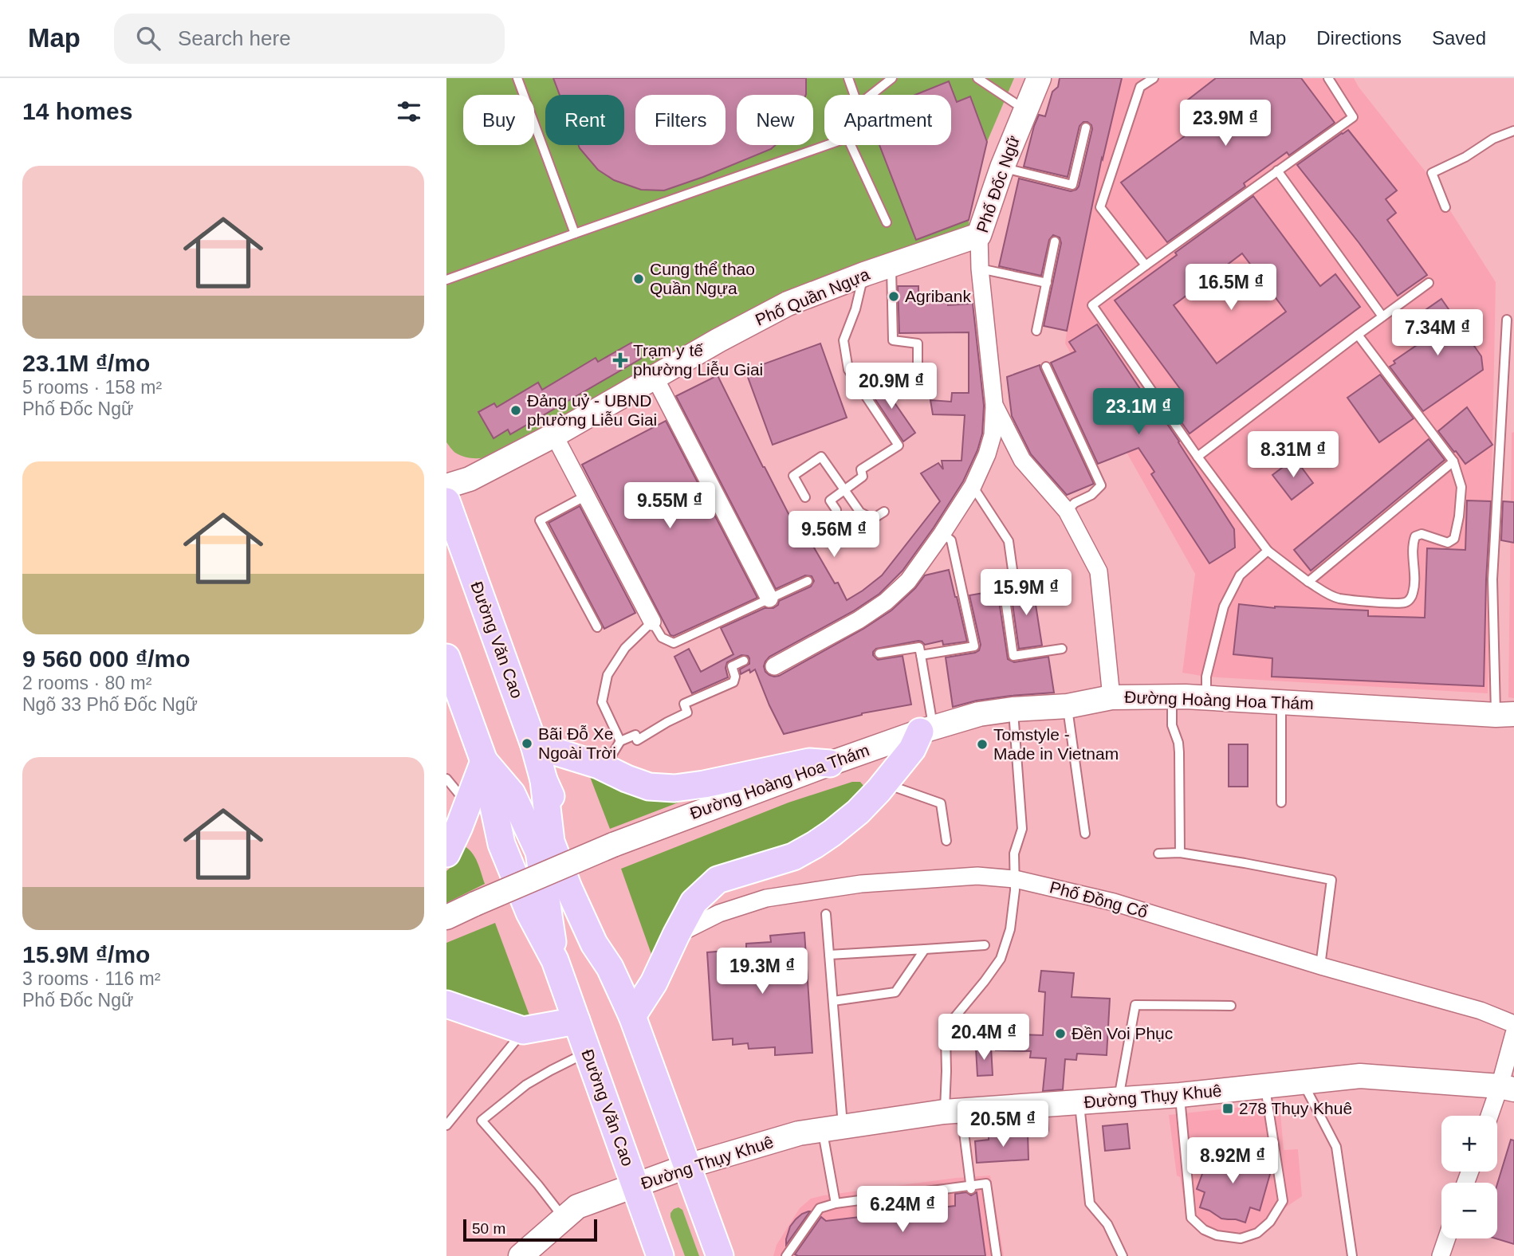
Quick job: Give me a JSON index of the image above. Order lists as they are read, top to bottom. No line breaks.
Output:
{"streets":{"main road":["Phố Đốc Ngữ","Phố Quần Ngựa","Đường Văn Cao","Đường Hoàng Hoa Thám","Đường Thụy Khuê"],"street":["Phố Đồng Cổ"]},"crossings":[["Phố Đốc Ngữ","Phố Quần Ngựa"],["Phố Đốc Ngữ","Đường Hoàng Hoa Thám"],["Đường Văn Cao","Đường Thụy Khuê"]],"places":{"other":["Cung thể thao Quần Ngựa","Agribank","Đảng uỷ - UBND phường Liễu Giai","Bãi Đỗ Xe Ngoài Trời","Tomstyle - Made in Vietnam","Đền Voi Phục"],"health":["Trạm y tế phường Liễu Giai"],"transit":["278 Thụy Khuê"]},"scale_bar":"50 m","page":{"header":"Map","search":"Search here","nav":["Map","Directions","Saved"],"heading":"14 homes","chip":["Buy","Rent","Filters","New","Apartment"],"price":["23.9M ₫","16.5M ₫","7.34M ₫","20.9M ₫","23.1M ₫","8.31M ₫","9.55M ₫","9.56M ₫","15.9M ₫","19.3M ₫","20.4M ₫","20.5M ₫","8.92M ₫","6.24M ₫"],"list":[{"name":"23.1M ₫/mo","note":"5 rooms · 158 m² · Phố Đốc Ngữ"},{"name":"9 560 000 ₫/mo","note":"2 rooms · 80 m² · Ngõ 33 Phố Đốc Ngữ"},{"name":"15.9M ₫/mo","note":"3 rooms · 116 m² · Phố Đốc Ngữ"}],"map_buttons":["+","−"],"scale":"50 m"}}
